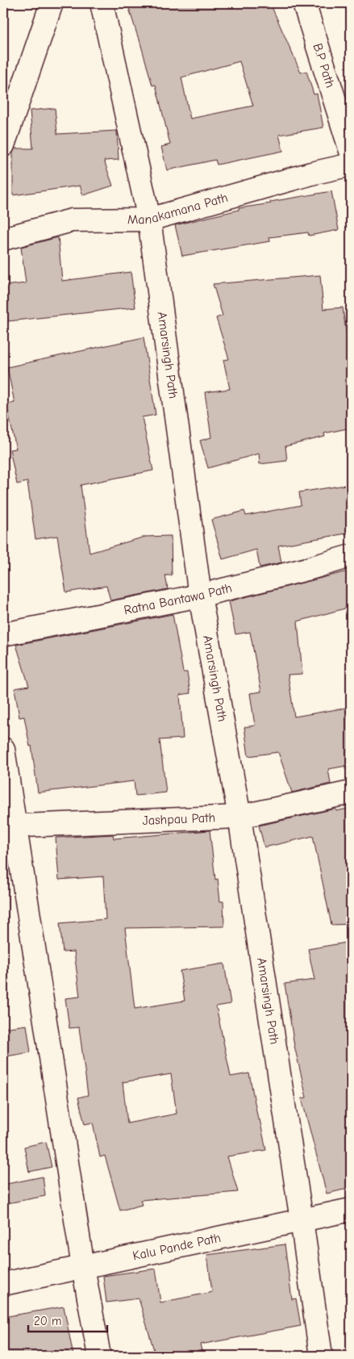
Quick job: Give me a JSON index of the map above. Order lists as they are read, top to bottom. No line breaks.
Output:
{"streets":{"street":["B.P Path","Manakamana Path","Amarsingh Path","Ratna Bantawa Path","Jashpau Path","Kalu Pande Path"]},"crossings":[["Manakamana Path","Amarsingh Path"],["Amarsingh Path","Ratna Bantawa Path"],["Amarsingh Path","Jashpau Path"],["Amarsingh Path","Kalu Pande Path"]],"scale_bar":"20 m"}
